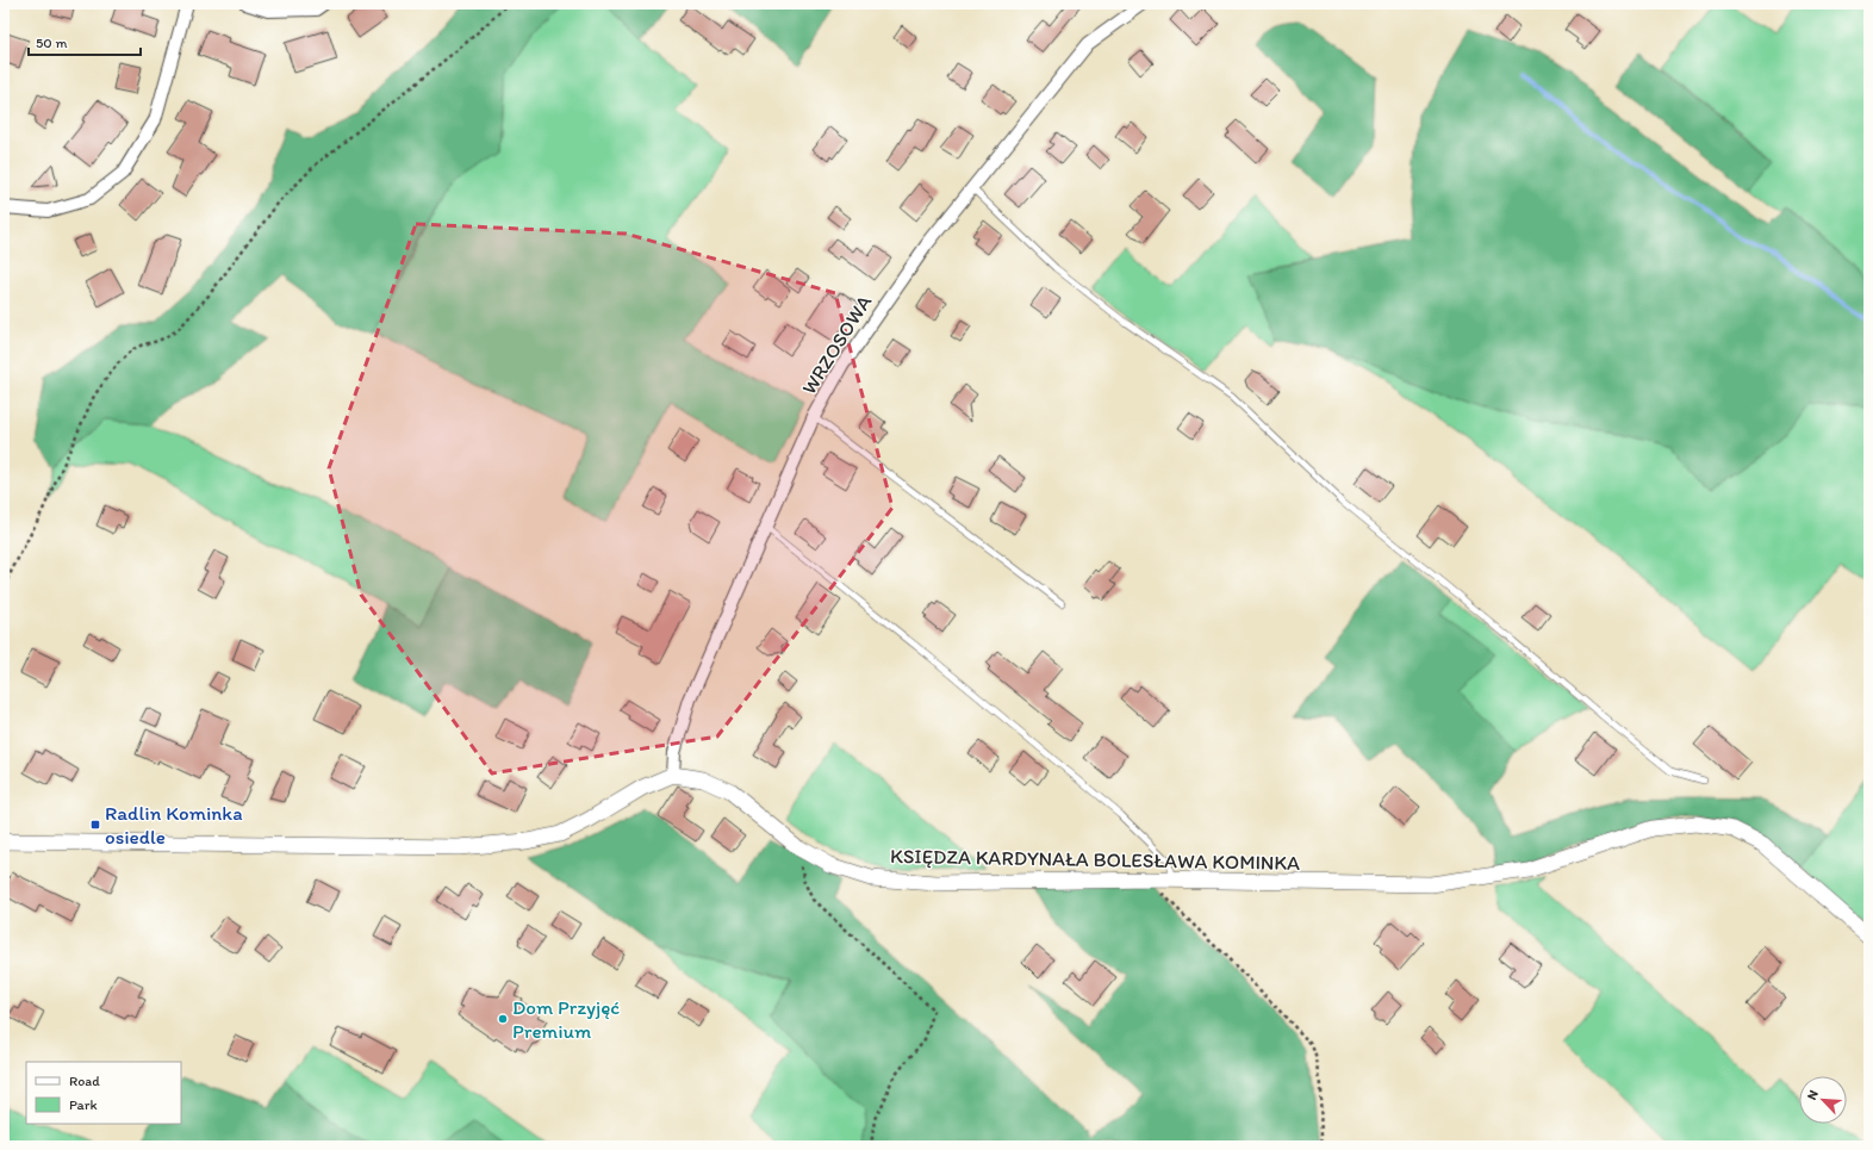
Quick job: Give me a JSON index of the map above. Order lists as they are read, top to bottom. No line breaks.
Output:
{"streets":{"street":["WRZOSOWA","KSIĘDZA KARDYNAŁA BOLESŁAWA KOMINKA"]},"crossings":[["WRZOSOWA","KSIĘDZA KARDYNAŁA BOLESŁAWA KOMINKA"]],"places":{"transit":["Radlin Kominka osiedle"],"other":["Dom Przyjęć Premium"]},"legend":["Road","Park"],"scale_bar":"50 m","north":"top left"}
